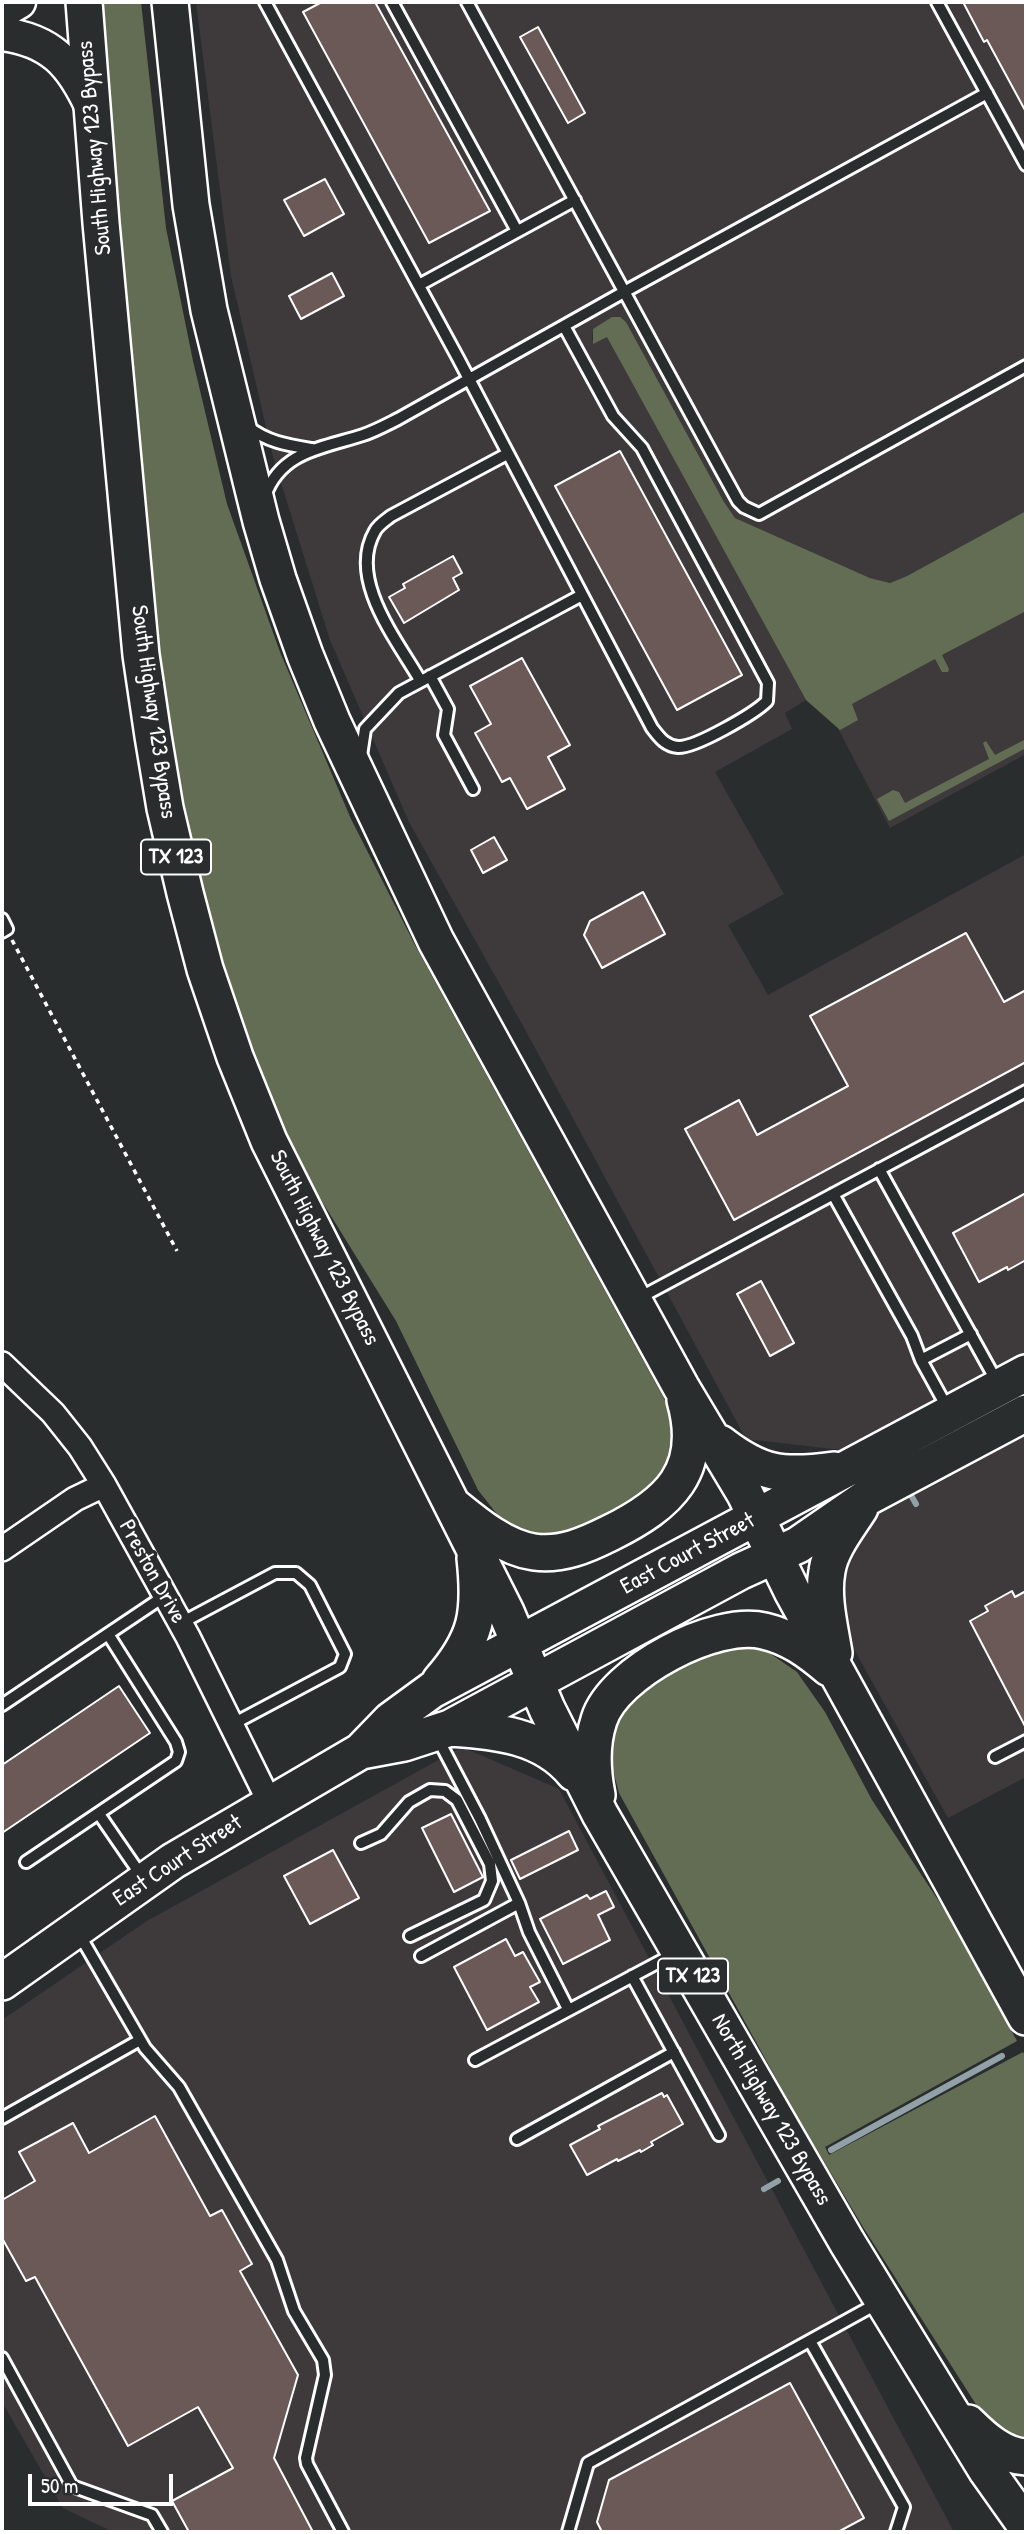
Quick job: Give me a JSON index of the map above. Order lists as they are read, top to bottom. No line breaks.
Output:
{"streets":{"main road":["South Highway 123 Bypass","TX 123","East Court Street","North Highway 123 Bypass"],"street":["Preston Drive"]},"crossings":[["South Highway 123 Bypass","East Court Street"],["South Highway 123 Bypass","North Highway 123 Bypass"],["East Court Street","Preston Drive"],["East Court Street","North Highway 123 Bypass"]],"scale_bar":"50 m"}
